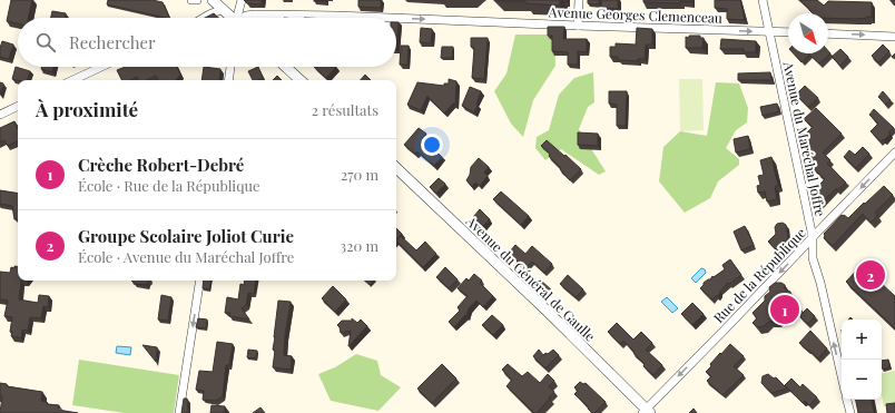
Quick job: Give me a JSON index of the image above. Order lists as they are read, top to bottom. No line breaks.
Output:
{"streets":{"street":["Avenue Georges Clemenceau","Avenue du Maréchal Joffre","Rue de la République","Avenue du Général de Gaulle"]},"crossings":[["Avenue Georges Clemenceau","Avenue du Maréchal Joffre"],["Avenue du Maréchal Joffre","Rue de la République"],["Rue de la République","Avenue du Général de Gaulle"]],"one_way":["Avenue Georges Clemenceau","Rue de la République"],"north":"bottom right","page":{"search":"Rechercher","heading":["À proximité","2 résultats"],"list":[{"mark":"1","name":"Crèche Robert-Debré","note":"École · Rue de la République","value":"270 m"},{"mark":"2","name":"Groupe Scolaire Joliot Curie","note":"École · Avenue du Maréchal Joffre","value":"320 m"}],"pins":["2","1"],"map_buttons":["+","−"]}}
